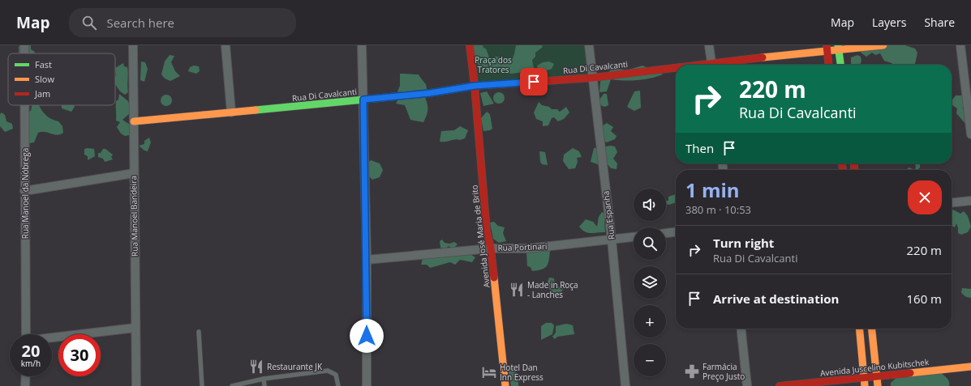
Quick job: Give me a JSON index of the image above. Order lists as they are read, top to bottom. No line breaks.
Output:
{"streets":{"street":["Rua Di Cavalcanti","Rua Manoel da Nóbrega","Rua Espanha","Rua Manoel Bandeira","Avenida José Maria de Brito","Rua Portinari","Avenida Juscelino Kubitschek"]},"crossings":[["Rua Di Cavalcanti","Rua Espanha"],["Rua Di Cavalcanti","Rua Manoel Bandeira"],["Rua Di Cavalcanti","Avenida José Maria de Brito"],["Rua Espanha","Rua Portinari"],["Avenida José Maria de Brito","Rua Portinari"]],"parks":["Praça dos Tratores"],"places":{"restaurant":["Made in Roça - Lanches","Restaurante JK"],"pharmacy":["Farmácia Preço Justo"],"hotel":["Hotel Dan Inn Express"]},"legend":["Fast","Slow","Jam"],"page":{"header":"Map","search":"Search here","nav":["Map","Layers","Share"],"turn":["220 m","Rua Di Cavalcanti"],"then":"Then","heading":["1 min","380 m · 10:53"],"map_buttons":["+","−"],"list":[{"name":"Turn right","note":"Rua Di Cavalcanti","value":"220 m"},{"name":"Arrive at destination","value":"160 m"}],"speed":"20 km/h","limit":"30"}}
